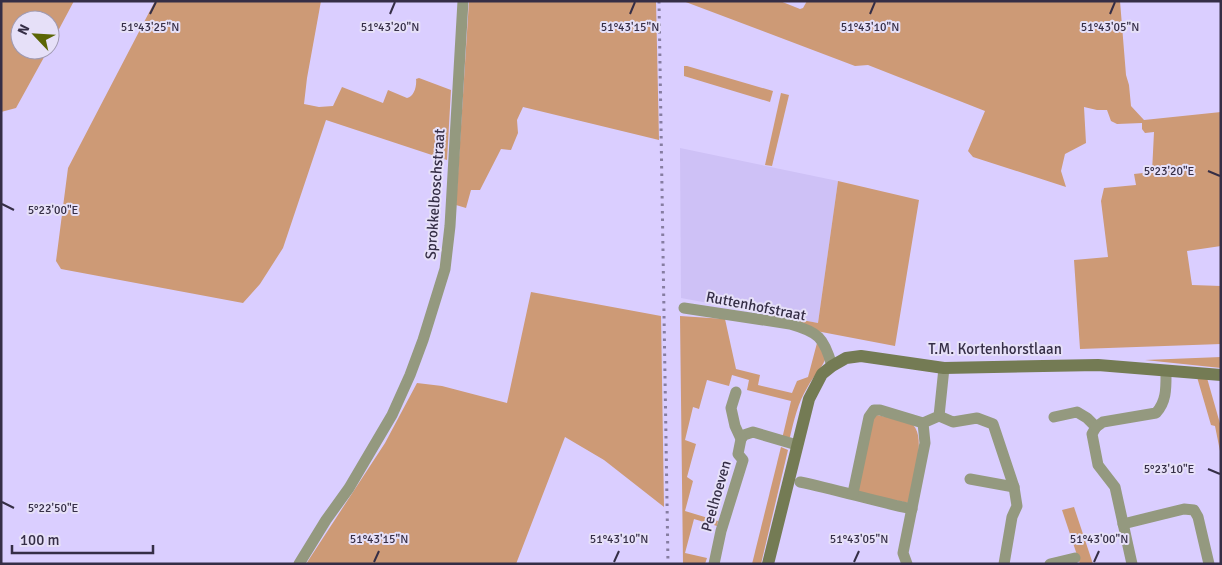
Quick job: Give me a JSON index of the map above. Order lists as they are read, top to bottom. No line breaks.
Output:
{"streets":{"street":["Sprokkelboschstraat","Ruttenhofstraat","T.M. Kortenhorstlaan","Peelhoeven"]},"crossings":[["Ruttenhofstraat","T.M. Kortenhorstlaan"]],"scale_bar":"100 m","north":"top left","coordinates":["51°43'25\"N","51°43'20\"N","51°43'15\"N","51°43'10\"N","51°43'05\"N","5°23'20\"E","5°23'00\"E","5°23'10\"E","5°22'50\"E","51°43'00\"N"]}
